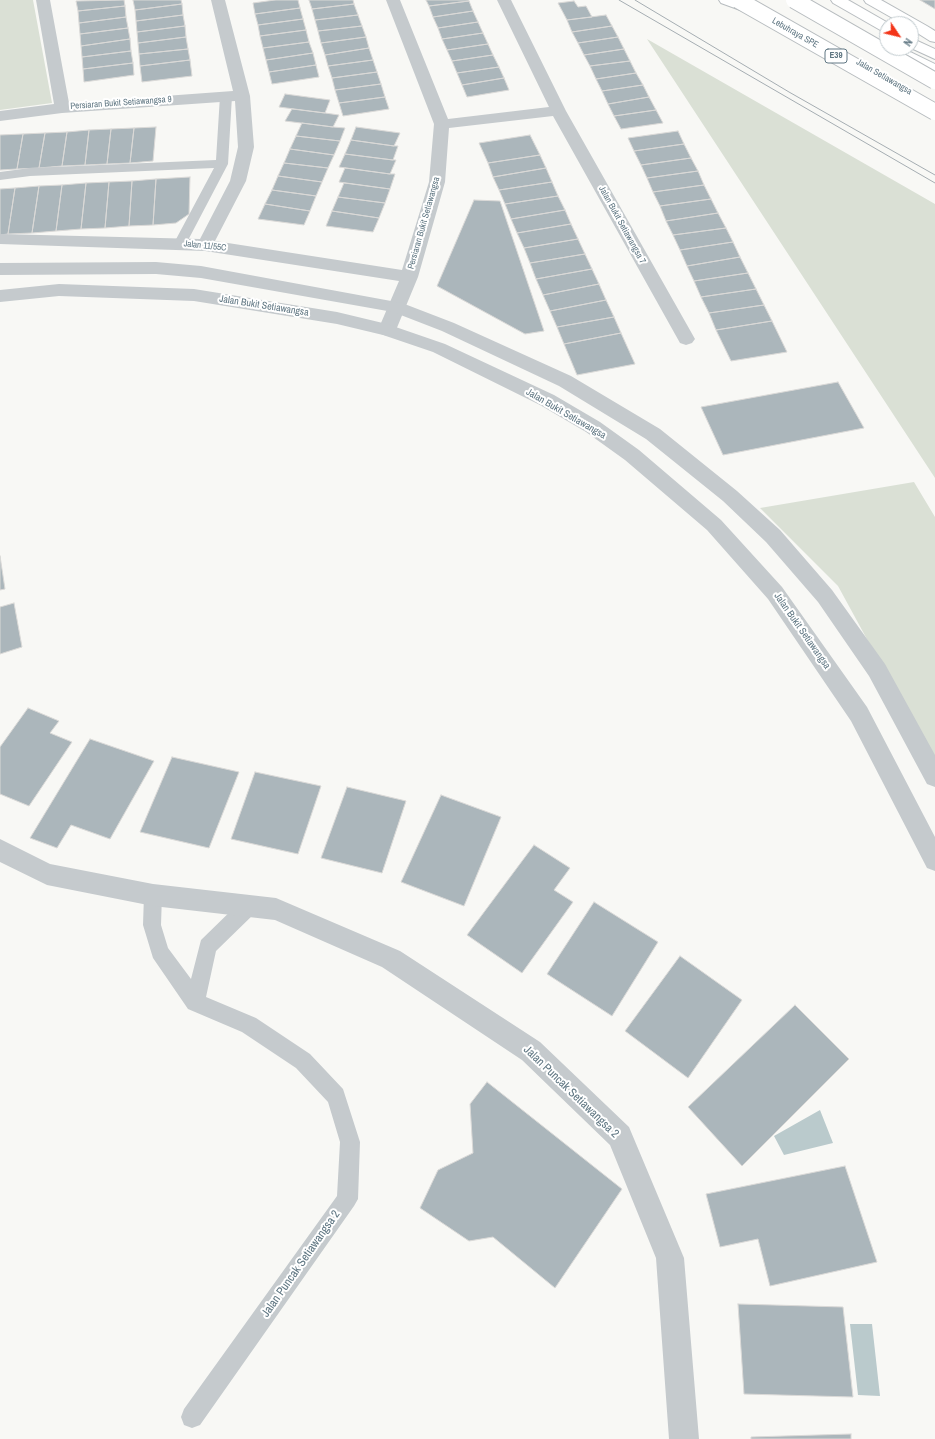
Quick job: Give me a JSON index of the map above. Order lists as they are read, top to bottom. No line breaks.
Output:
{"streets":{"main road":["Lebuhraya SPE","E39","Jalan Setiawangsa"],"street":["Persiaran Bukit Setiawangsa 9","Persiaran Bukit Setiawangsa","Jalan Bukit Setiawangsa 7","Jalan 11/55C","Jalan Bukit Setiawangsa","Jalan Puncak Setiawangsa 2"]},"crossings":[["Persiaran Bukit Setiawangsa","Jalan 11/55C"],["Persiaran Bukit Setiawangsa","Jalan Bukit Setiawangsa"]],"north":"bottom right"}
